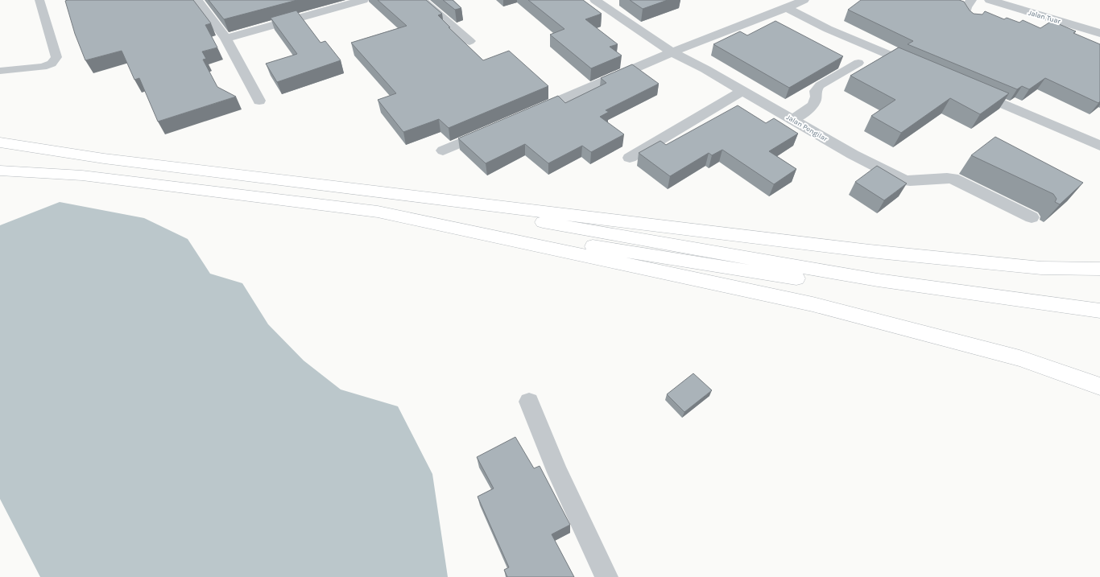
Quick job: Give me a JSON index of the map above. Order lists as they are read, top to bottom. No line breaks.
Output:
{"streets":{"street":["Jalan Tuar","Jalan Pengilar"]}}
